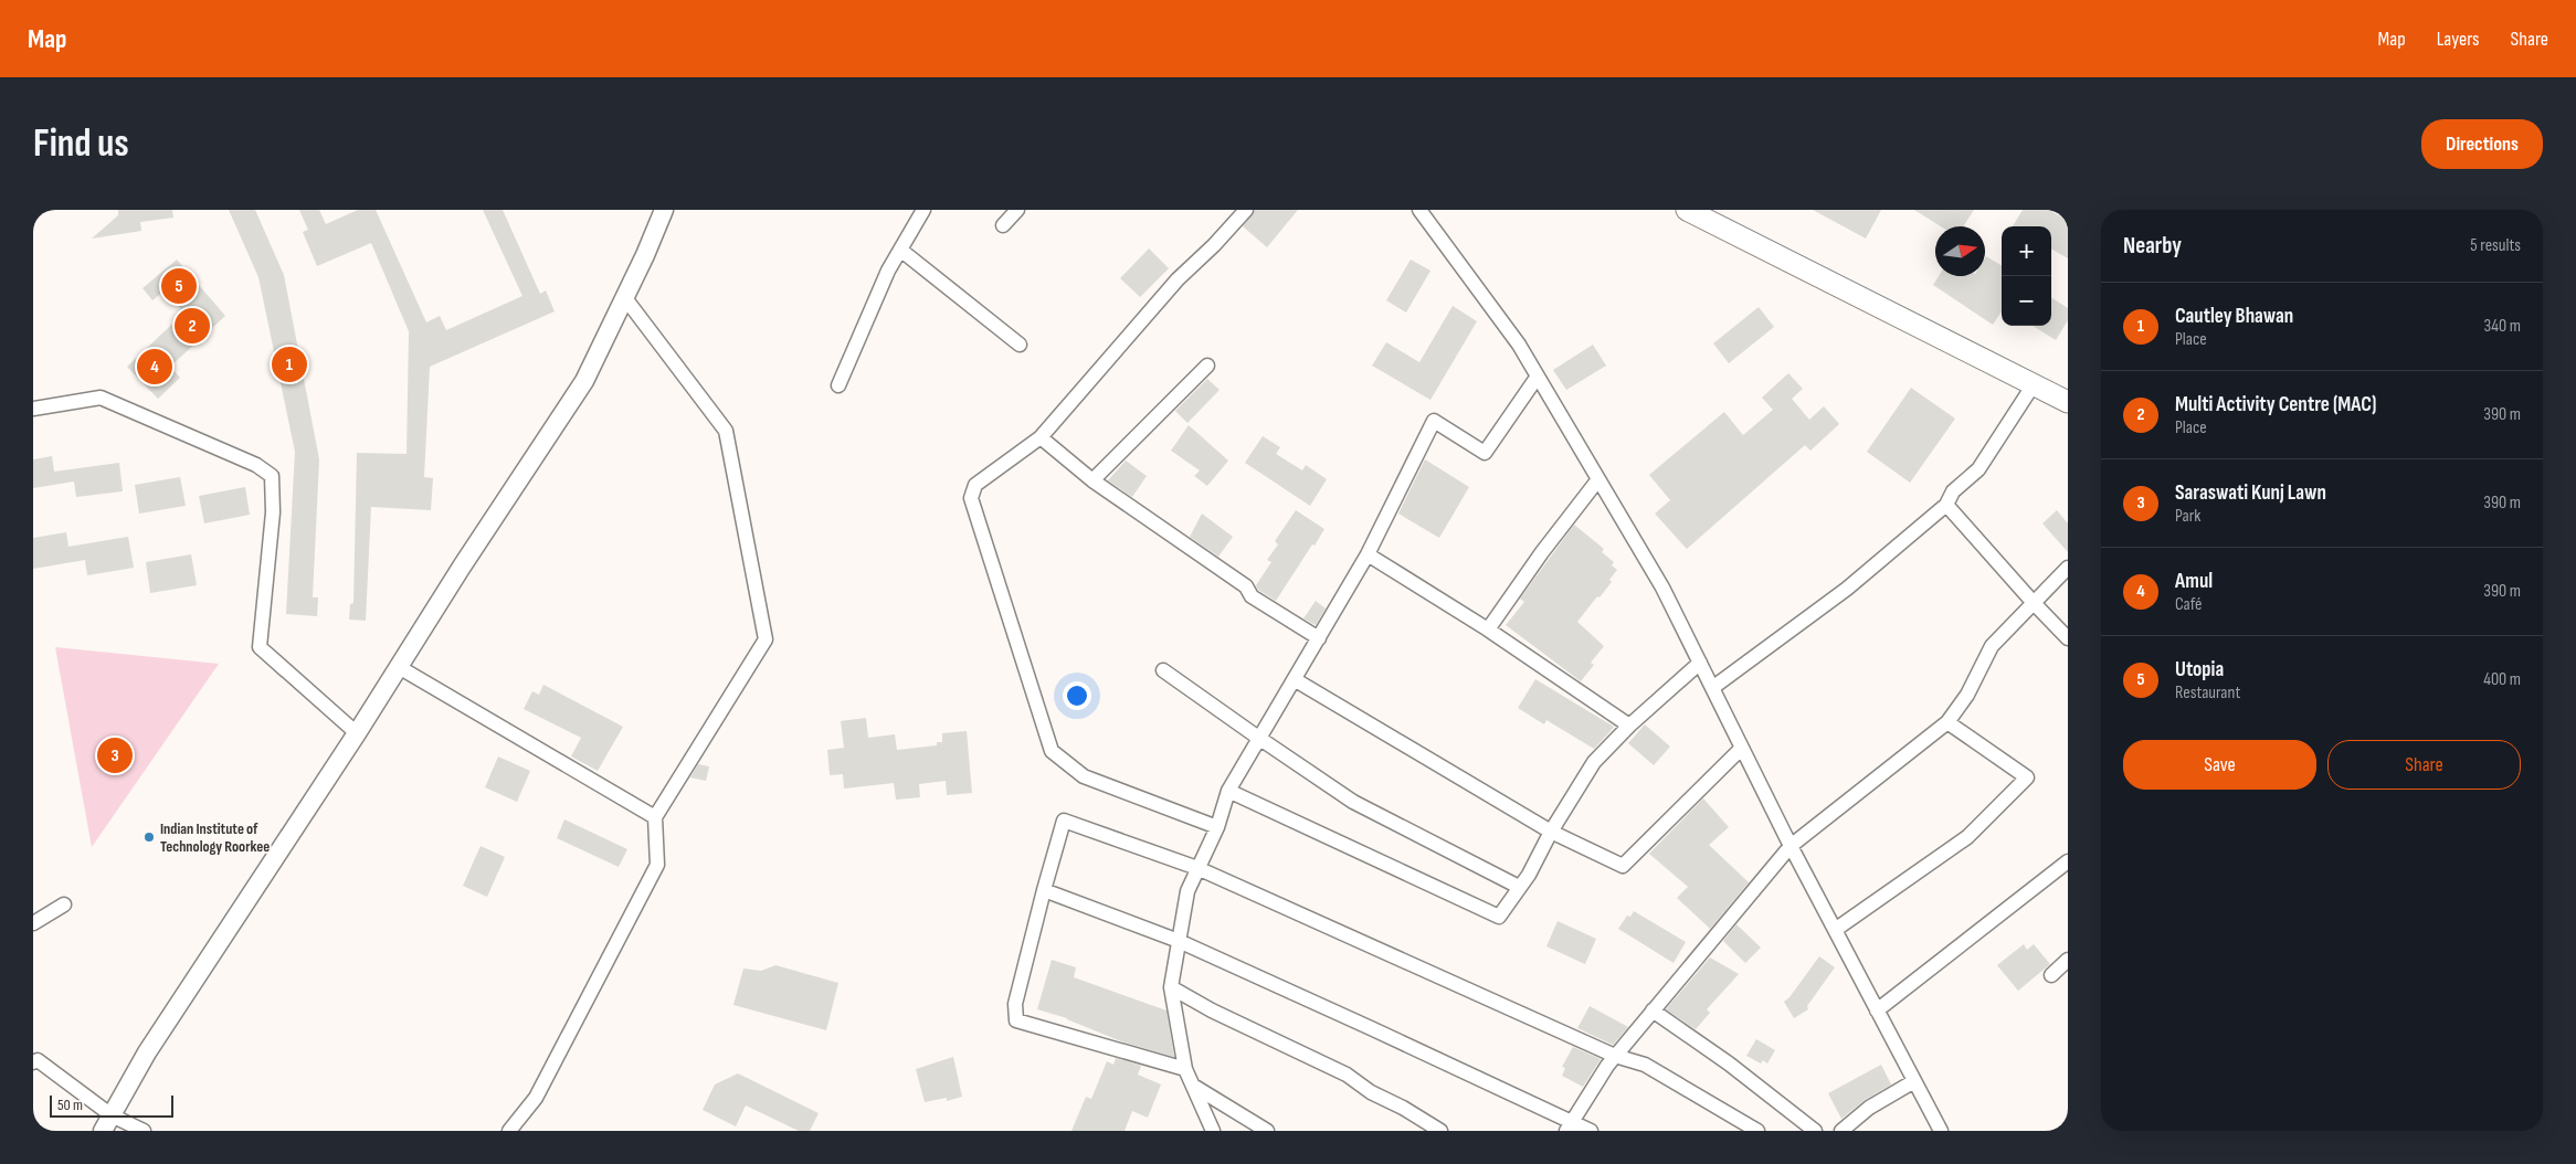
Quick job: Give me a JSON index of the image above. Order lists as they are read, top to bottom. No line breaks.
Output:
{"places":["Indian Institute of Technology Roorkee"],"scale_bar":"50 m","north":"right","page":{"header":"Map","nav":["Map","Layers","Share"],"buttons":["Directions",["Save","Share"]],"title":"Find us","heading":["Nearby","5 results"],"map_buttons":["+","−"],"pins":["5","2","1","4","3"],"list":[{"mark":"1","name":"Cautley Bhawan","note":"Place","value":"340 m"},{"mark":"2","name":"Multi Activity Centre (MAC)","note":"Place","value":"390 m"},{"mark":"3","name":"Saraswati Kunj Lawn","note":"Park","value":"390 m"},{"mark":"4","name":"Amul","note":"Café","value":"390 m"},{"mark":"5","name":"Utopia","note":"Restaurant","value":"400 m"}],"scale":"50 m"}}
